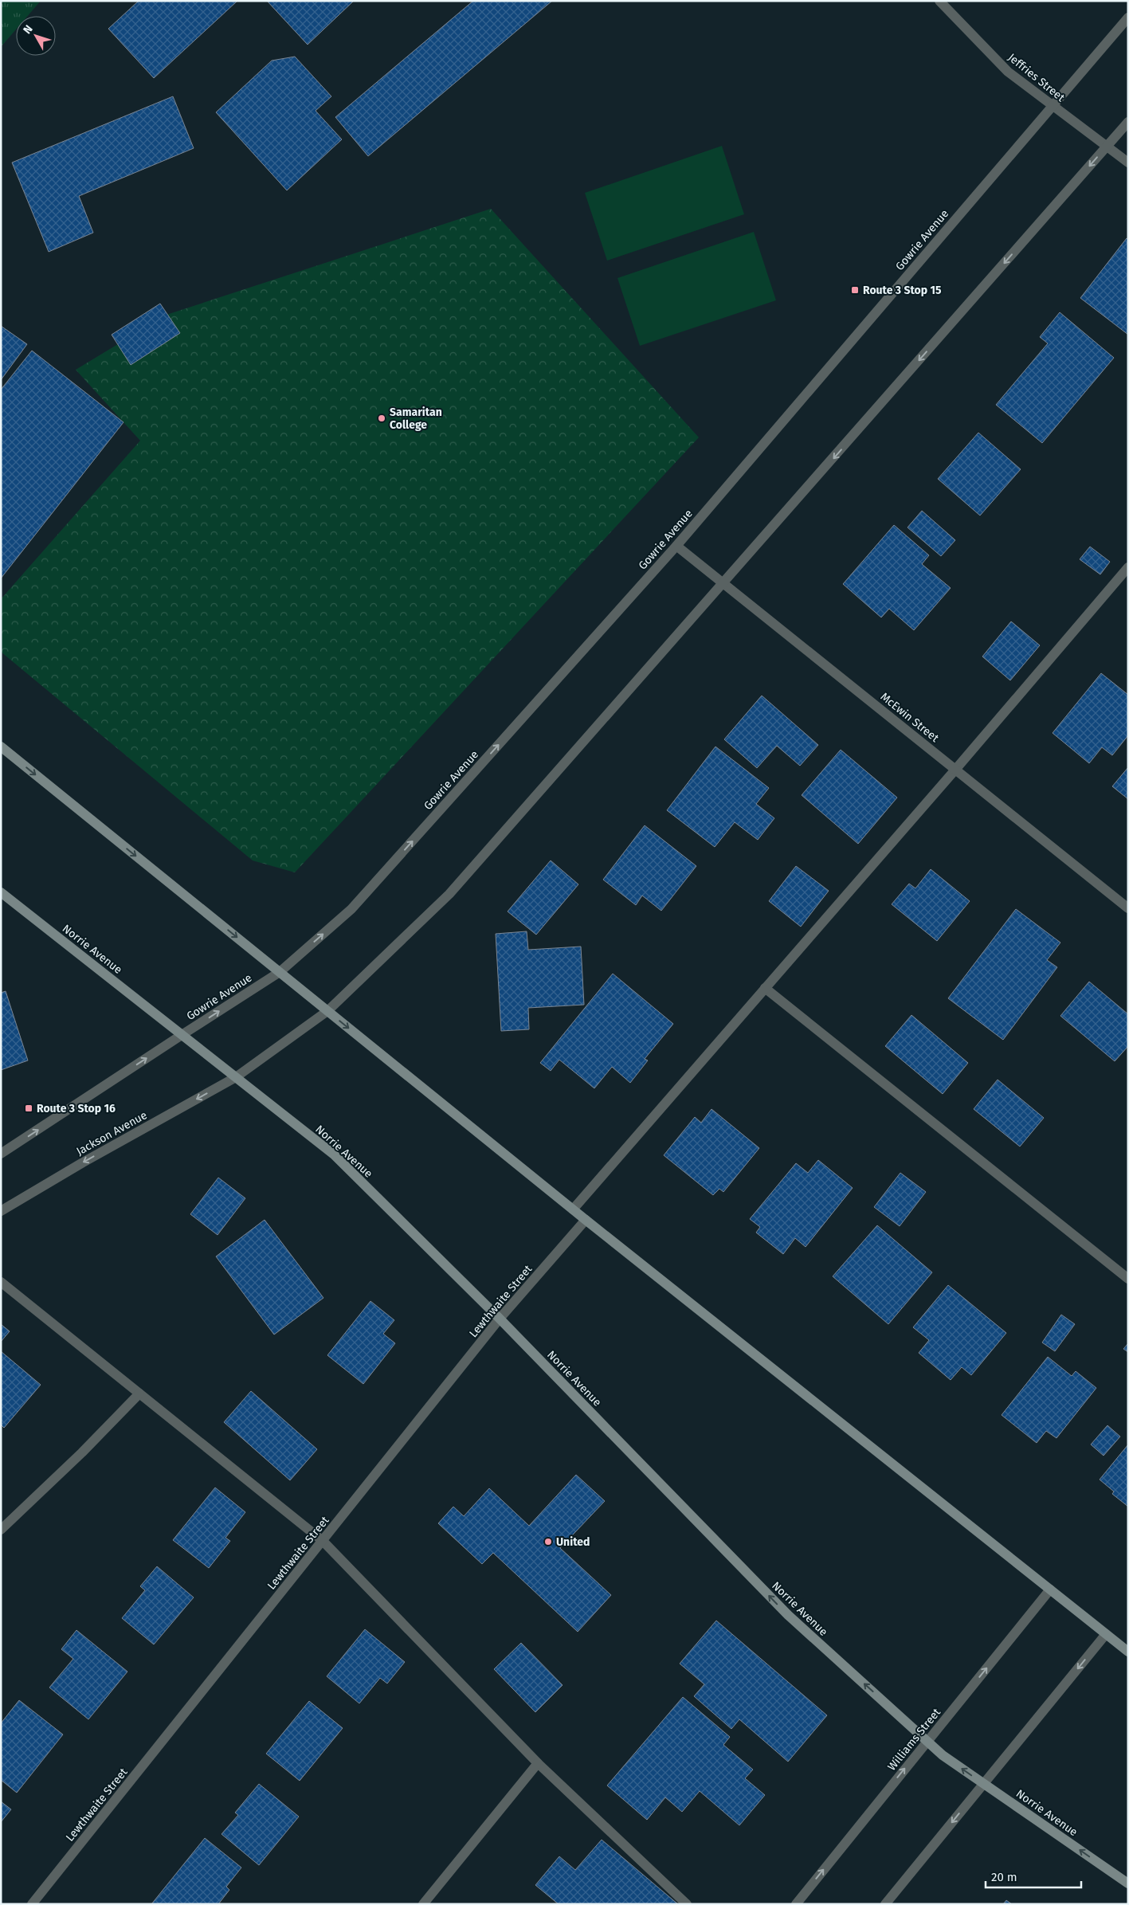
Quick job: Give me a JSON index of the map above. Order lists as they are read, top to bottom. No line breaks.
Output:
{"streets":{"main road":["Norrie Avenue"],"street":["Jeffries Street","Gowrie Avenue","McEwin Street","Jackson Avenue","Lewthwaite Street","Williams Street"]},"crossings":[["Jeffries Street","Gowrie Avenue"],["Gowrie Avenue","McEwin Street"],["Gowrie Avenue","Norrie Avenue"],["Norrie Avenue","Jackson Avenue"],["Norrie Avenue","Lewthwaite Street"],["Norrie Avenue","Williams Street"]],"one_way":["Norrie Avenue"],"places":{"transit":["Route 3 Stop 15","Route 3 Stop 16"],"other":["Samaritan College","United"]},"scale_bar":"20 m","north":"top left"}
